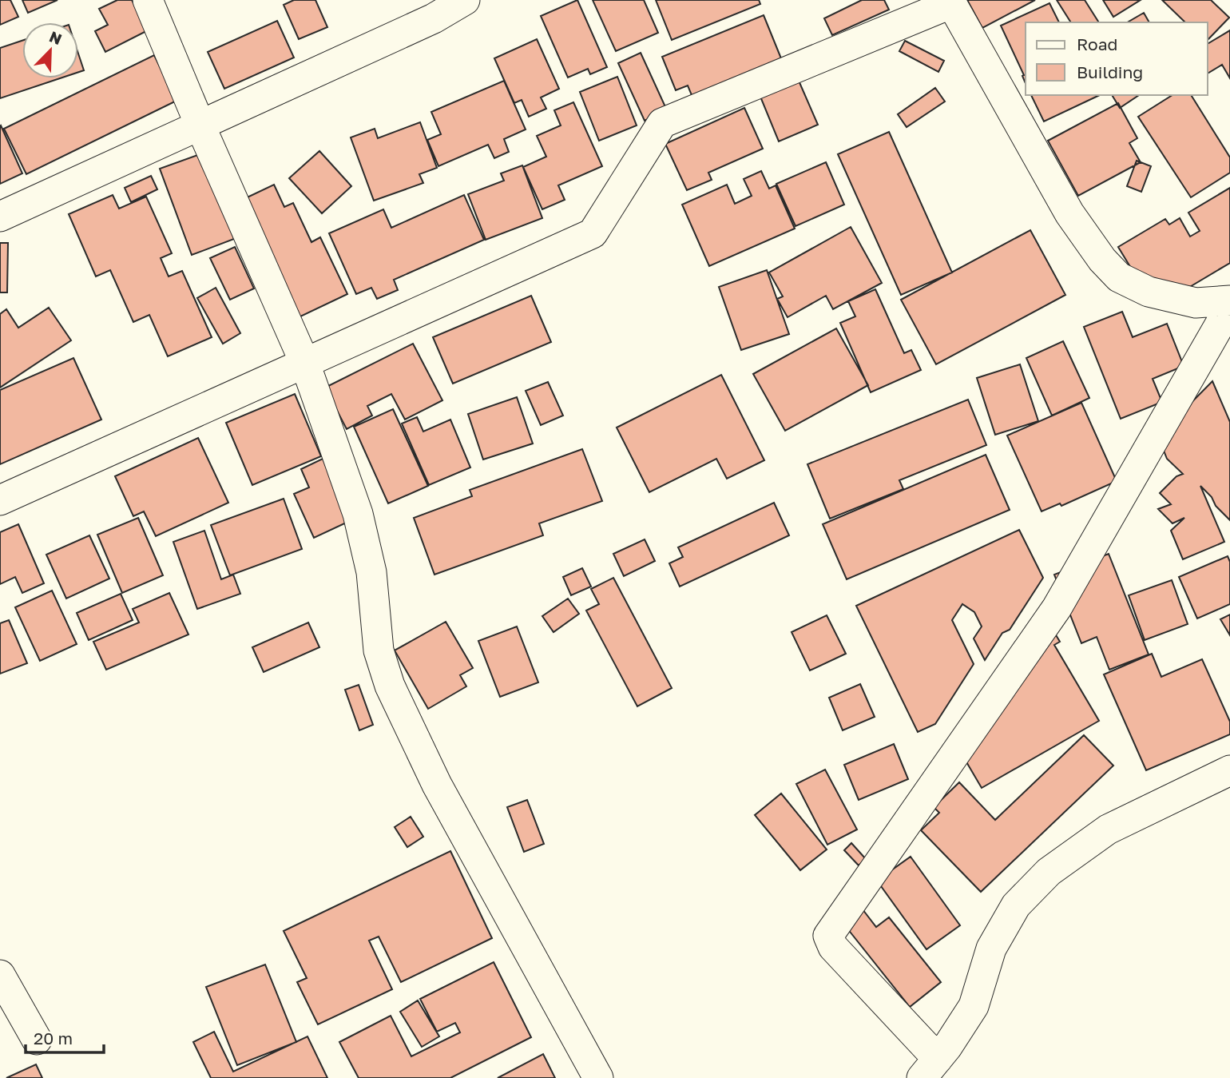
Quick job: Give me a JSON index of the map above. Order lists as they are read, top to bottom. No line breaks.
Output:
{"legend":["Road","Building"],"scale_bar":"20 m","north":"top right"}
